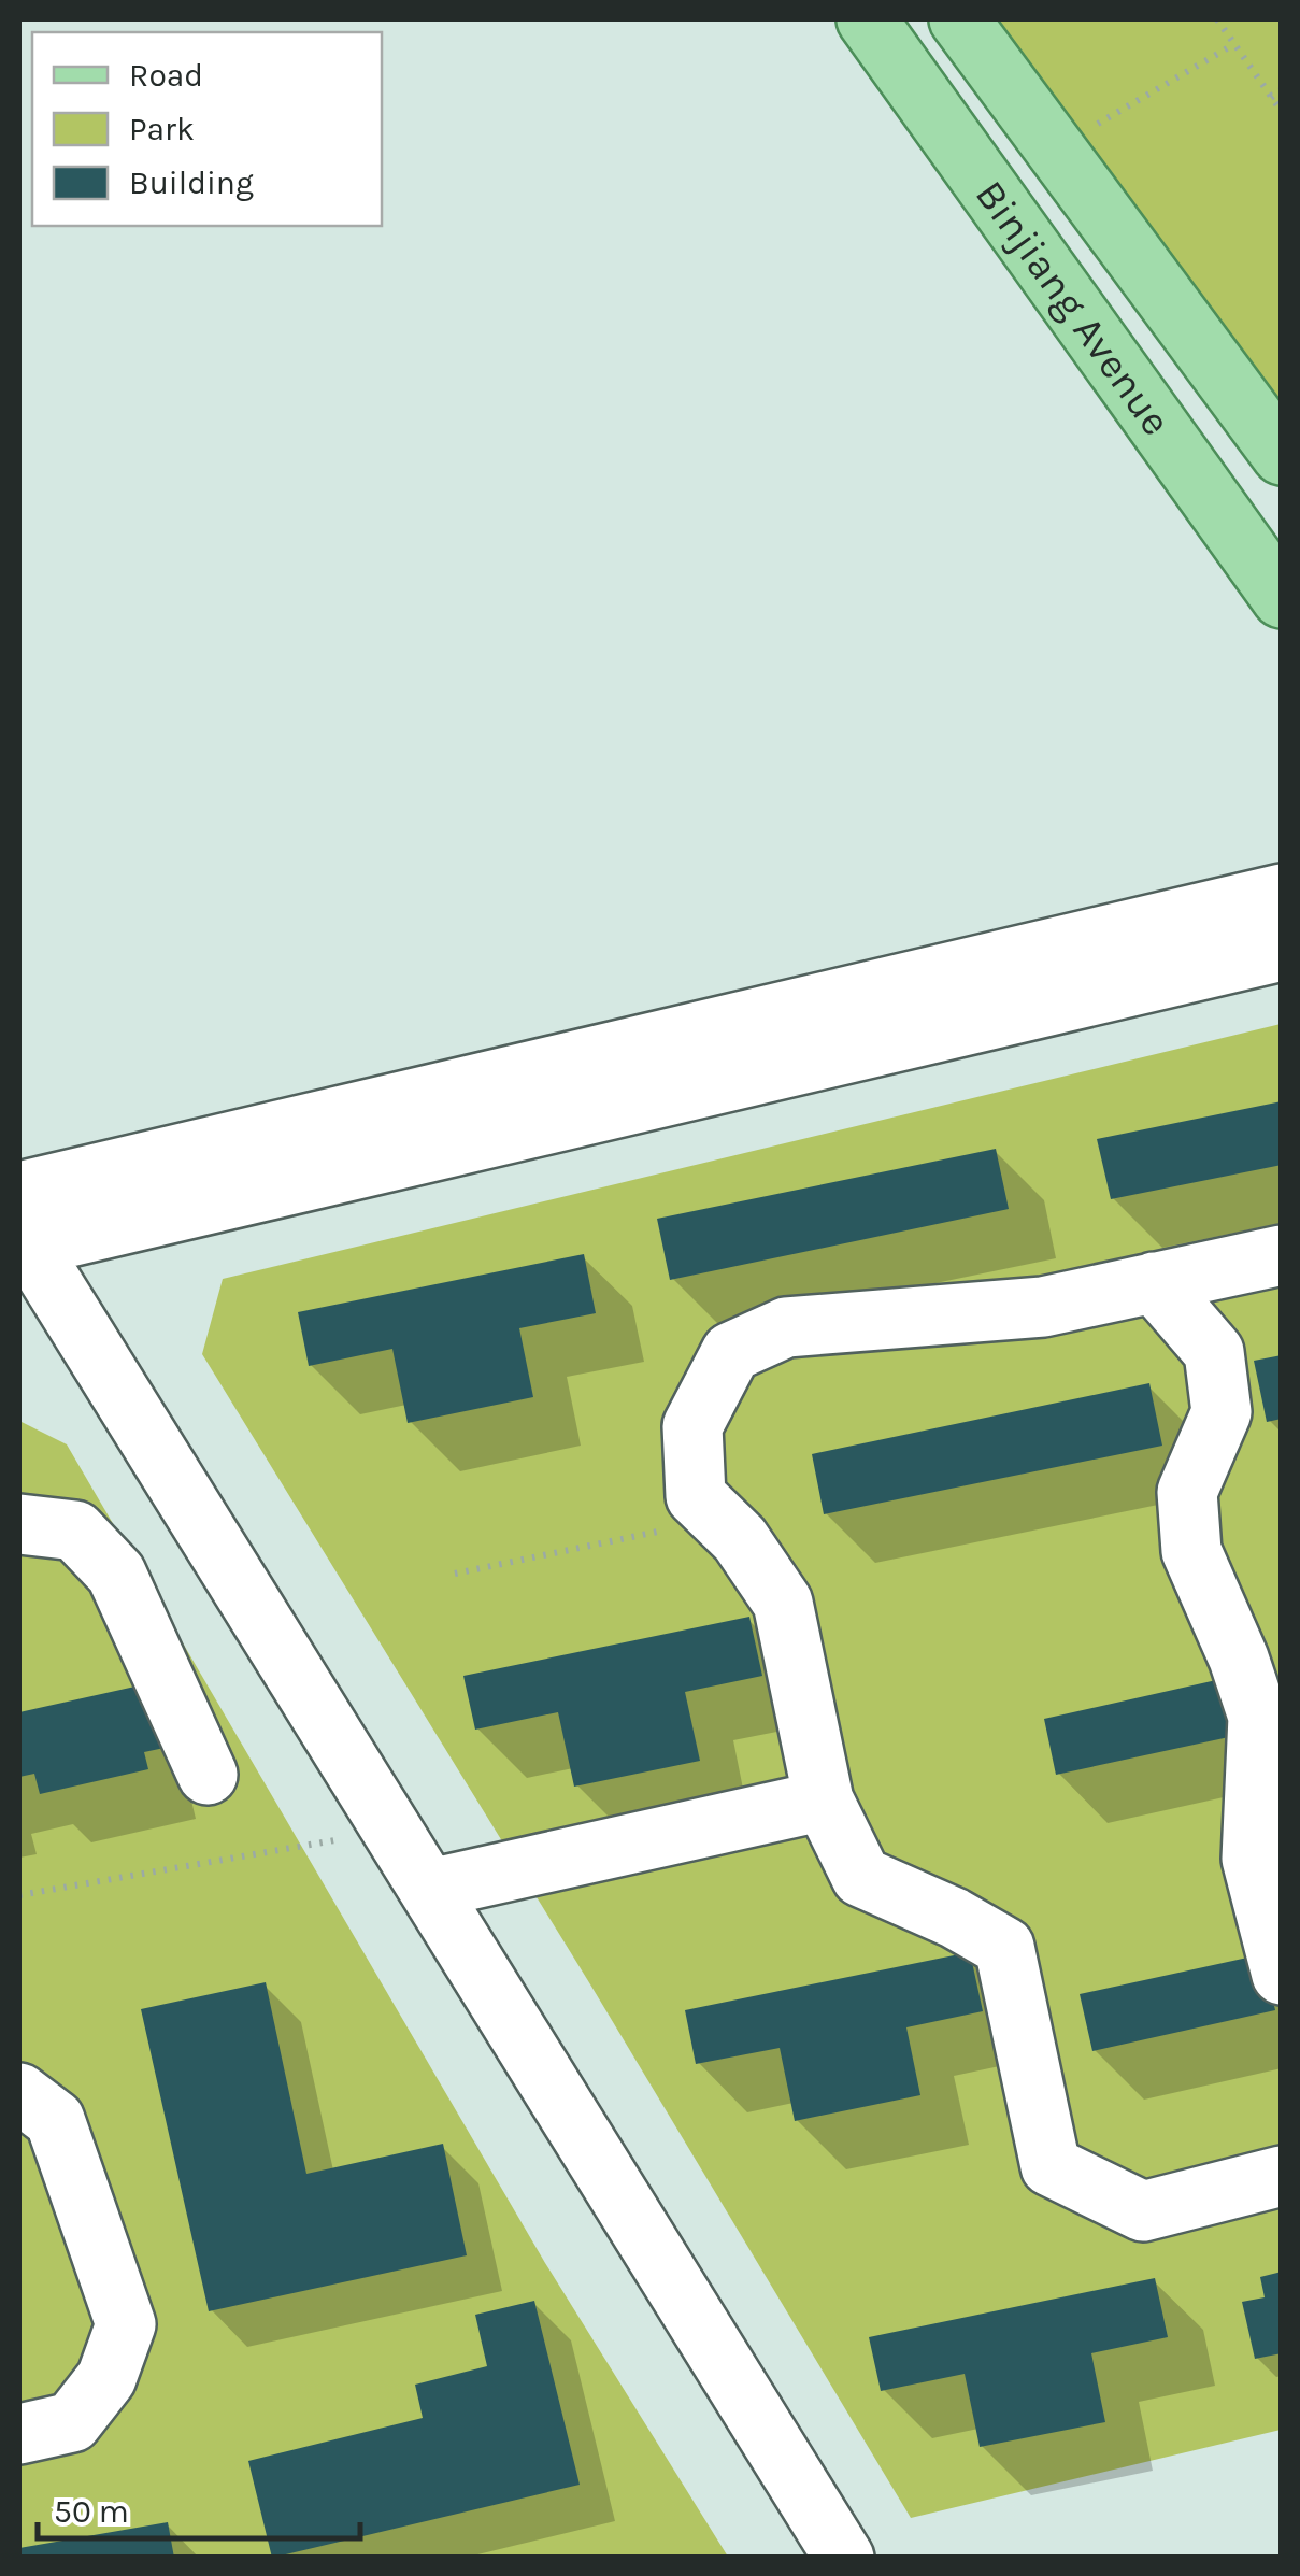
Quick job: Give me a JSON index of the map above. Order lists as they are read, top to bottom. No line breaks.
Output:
{"streets":{"main road":["Binjiang Avenue"]},"legend":["Road","Park","Building"],"scale_bar":"50 m"}
